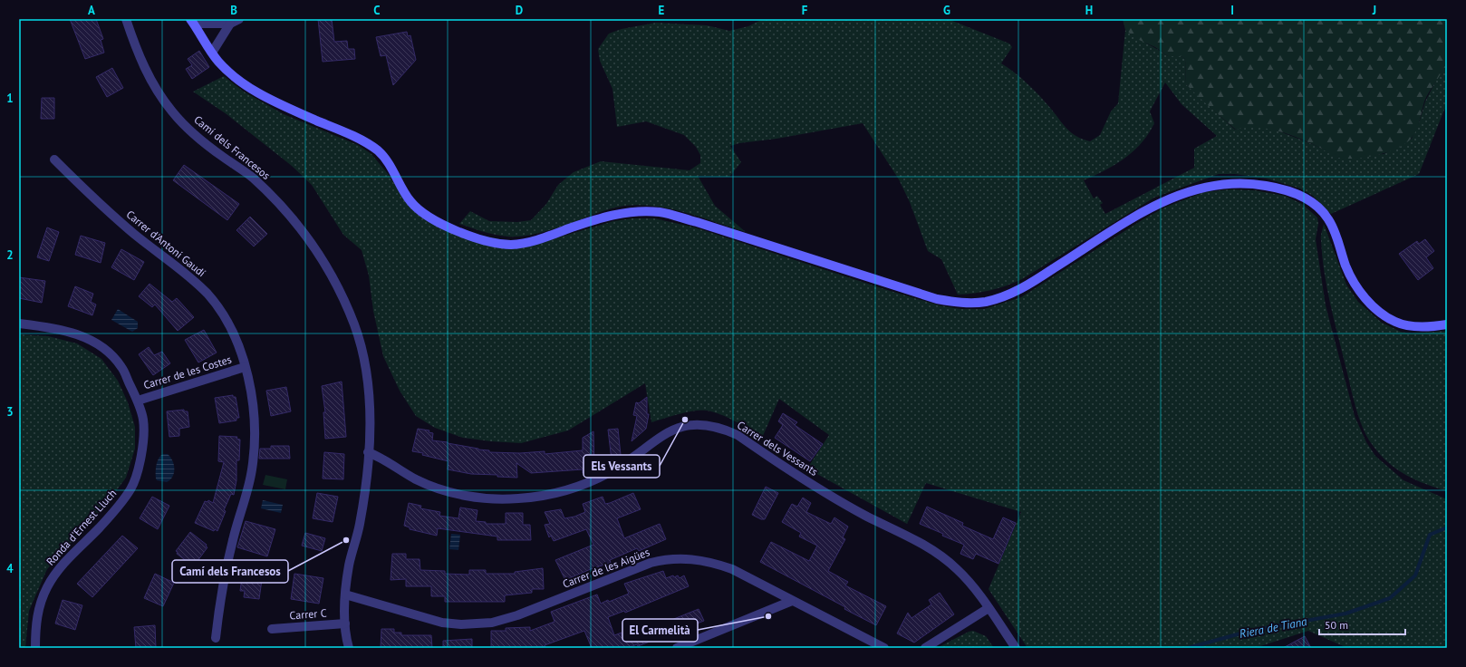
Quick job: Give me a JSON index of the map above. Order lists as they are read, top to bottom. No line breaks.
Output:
{"streets":{"street":["Camí dels Francesos","Carrer d'Antoni Gaudí","Carrer de les Costes","Carrer dels Vessants","Ronda d'Ernest Lluch","Carrer de les Aigües","Carrer C"]},"crossings":[["Camí dels Francesos","Carrer dels Vessants"],["Camí dels Francesos","Carrer de les Aigües"],["Camí dels Francesos","Carrer C"],["Carrer d'Antoni Gaudí","Carrer de les Costes"],["Carrer de les Costes","Ronda d'Ernest Lluch"]],"water":["Riera de Tiana"],"places":["Els Vessants","Camí dels Francesos","El Carmelità"],"scale_bar":"50 m","grid":{"columns":["A","B","C","D","E","F","G","H","I","J"],"rows":["1","2","3","4"]}}
